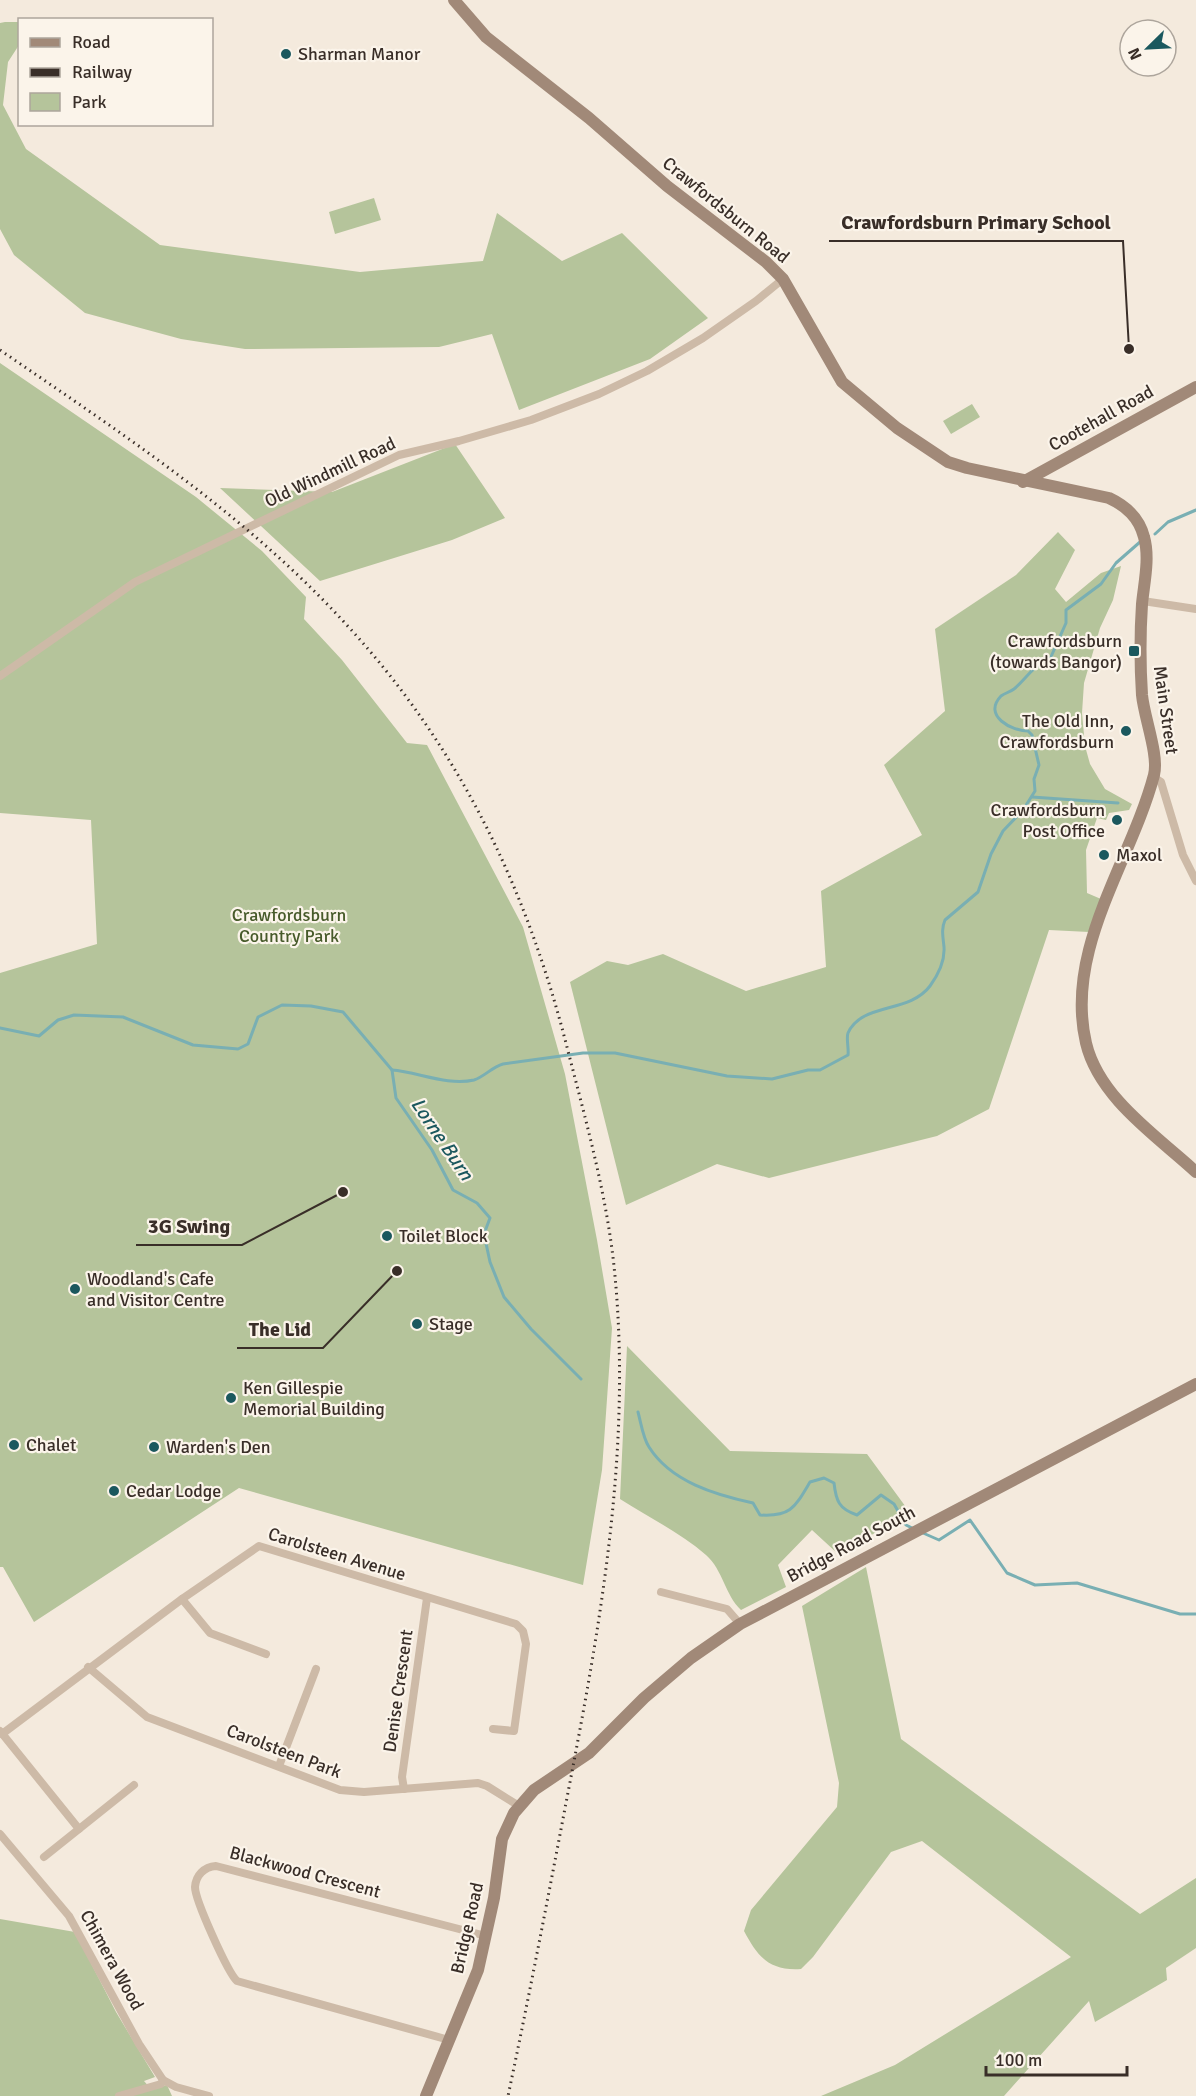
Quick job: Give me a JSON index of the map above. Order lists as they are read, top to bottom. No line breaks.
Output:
{"streets":{"main road":["Crawfordsburn Road","Cootehall Road","Main Street","Bridge Road South","Bridge Road"],"street":["Old Windmill Road","Carolsteen Avenue","Denise Crescent","Carolsteen Park","Blackwood Crescent","Chimera Wood"]},"crossings":[["Crawfordsburn Road","Cootehall Road"],["Crawfordsburn Road","Old Windmill Road"],["Crawfordsburn Road","Main Street"],["Cootehall Road","Main Street"],["Bridge Road South","Bridge Road"],["Carolsteen Avenue","Denise Crescent"],["Carolsteen Avenue","Carolsteen Park"],["Denise Crescent","Carolsteen Park"],["Carolsteen Park","Bridge Road"],["Blackwood Crescent","Bridge Road"]],"water":["Lorne Burn"],"parks":["Crawfordsburn Country Park"],"places":{"other":["Sharman Manor","Crawfordsburn Primary School","The Old Inn, Crawfordsburn","Crawfordsburn Post Office","Maxol","3G Swing","Toilet Block","The Lid","Woodland's Cafe and Visitor Centre","Stage","Ken Gillespie Memorial Building","Chalet","Warden's Den","Cedar Lodge"],"transit":["Crawfordsburn (towards Bangor)"]},"legend":["Road","Railway","Park"],"scale_bar":"100 m","north":"bottom left"}
